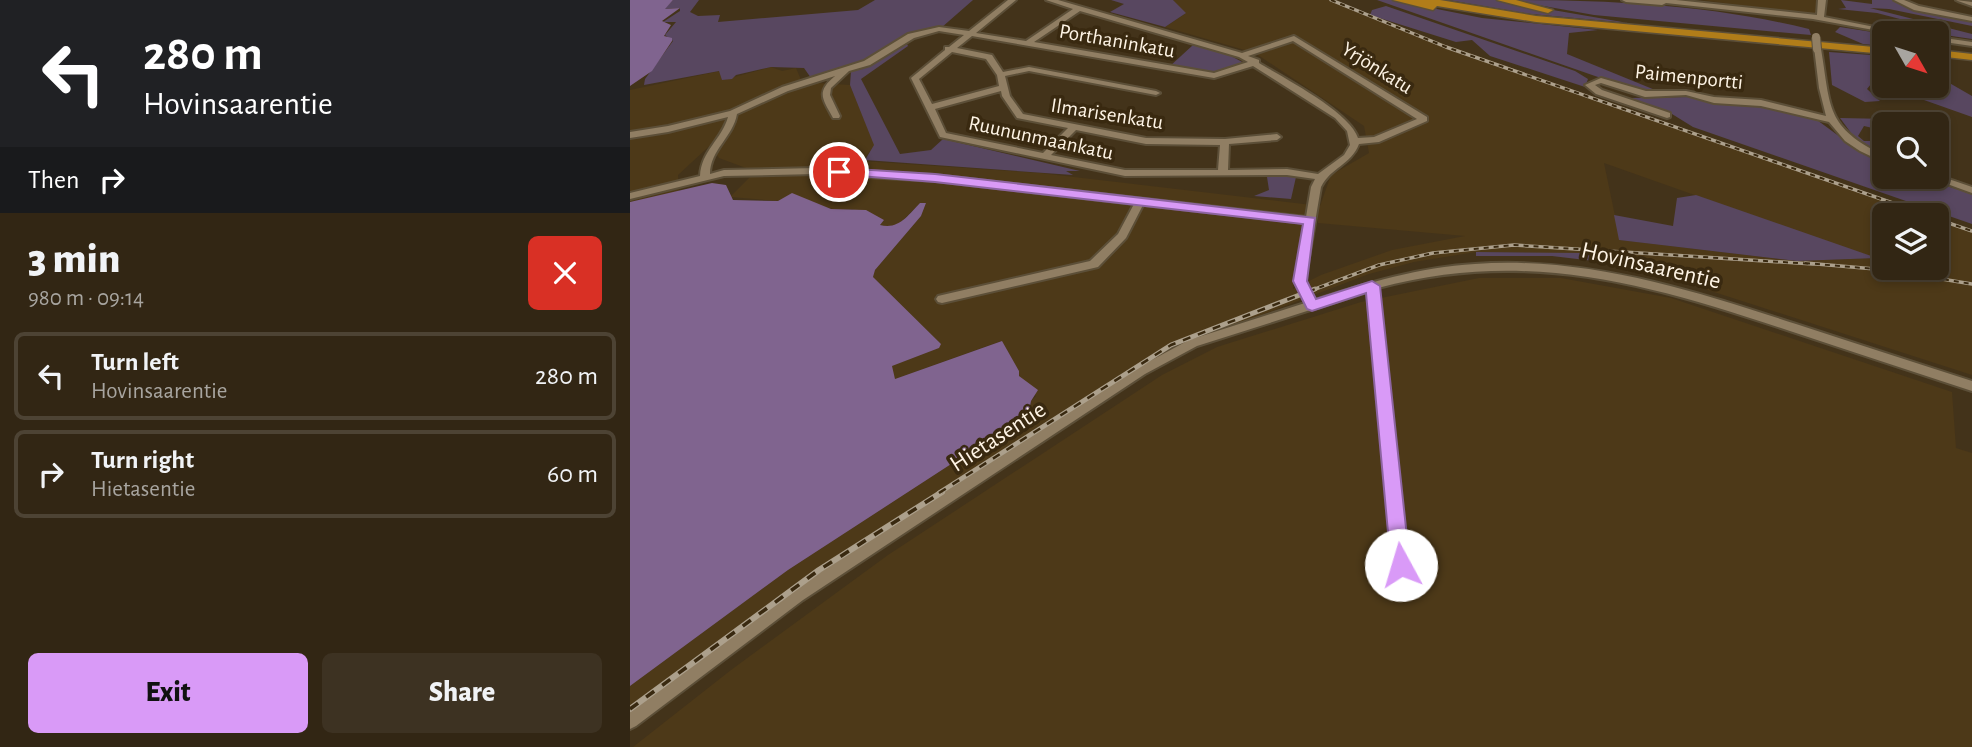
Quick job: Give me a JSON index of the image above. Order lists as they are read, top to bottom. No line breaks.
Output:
{"streets":{"street":["Porthaninkatu","Yrjönkatu","Paimenportti","Ilmarisenkatu","Ruununmaankatu","Hovinsaarentie","Hietasentie"]},"crossings":[["Porthaninkatu","Ruununmaankatu"],["Hovinsaarentie","Hietasentie"]],"north":"bottom right","page":{"turn":["280 m","Hovinsaarentie"],"then":"Then","heading":["3 min","980 m · 09:14"],"list":[{"name":"Turn left","note":"Hovinsaarentie","value":"280 m"},{"name":"Turn right","note":"Hietasentie","value":"60 m"}],"buttons":["Exit","Share"]}}
